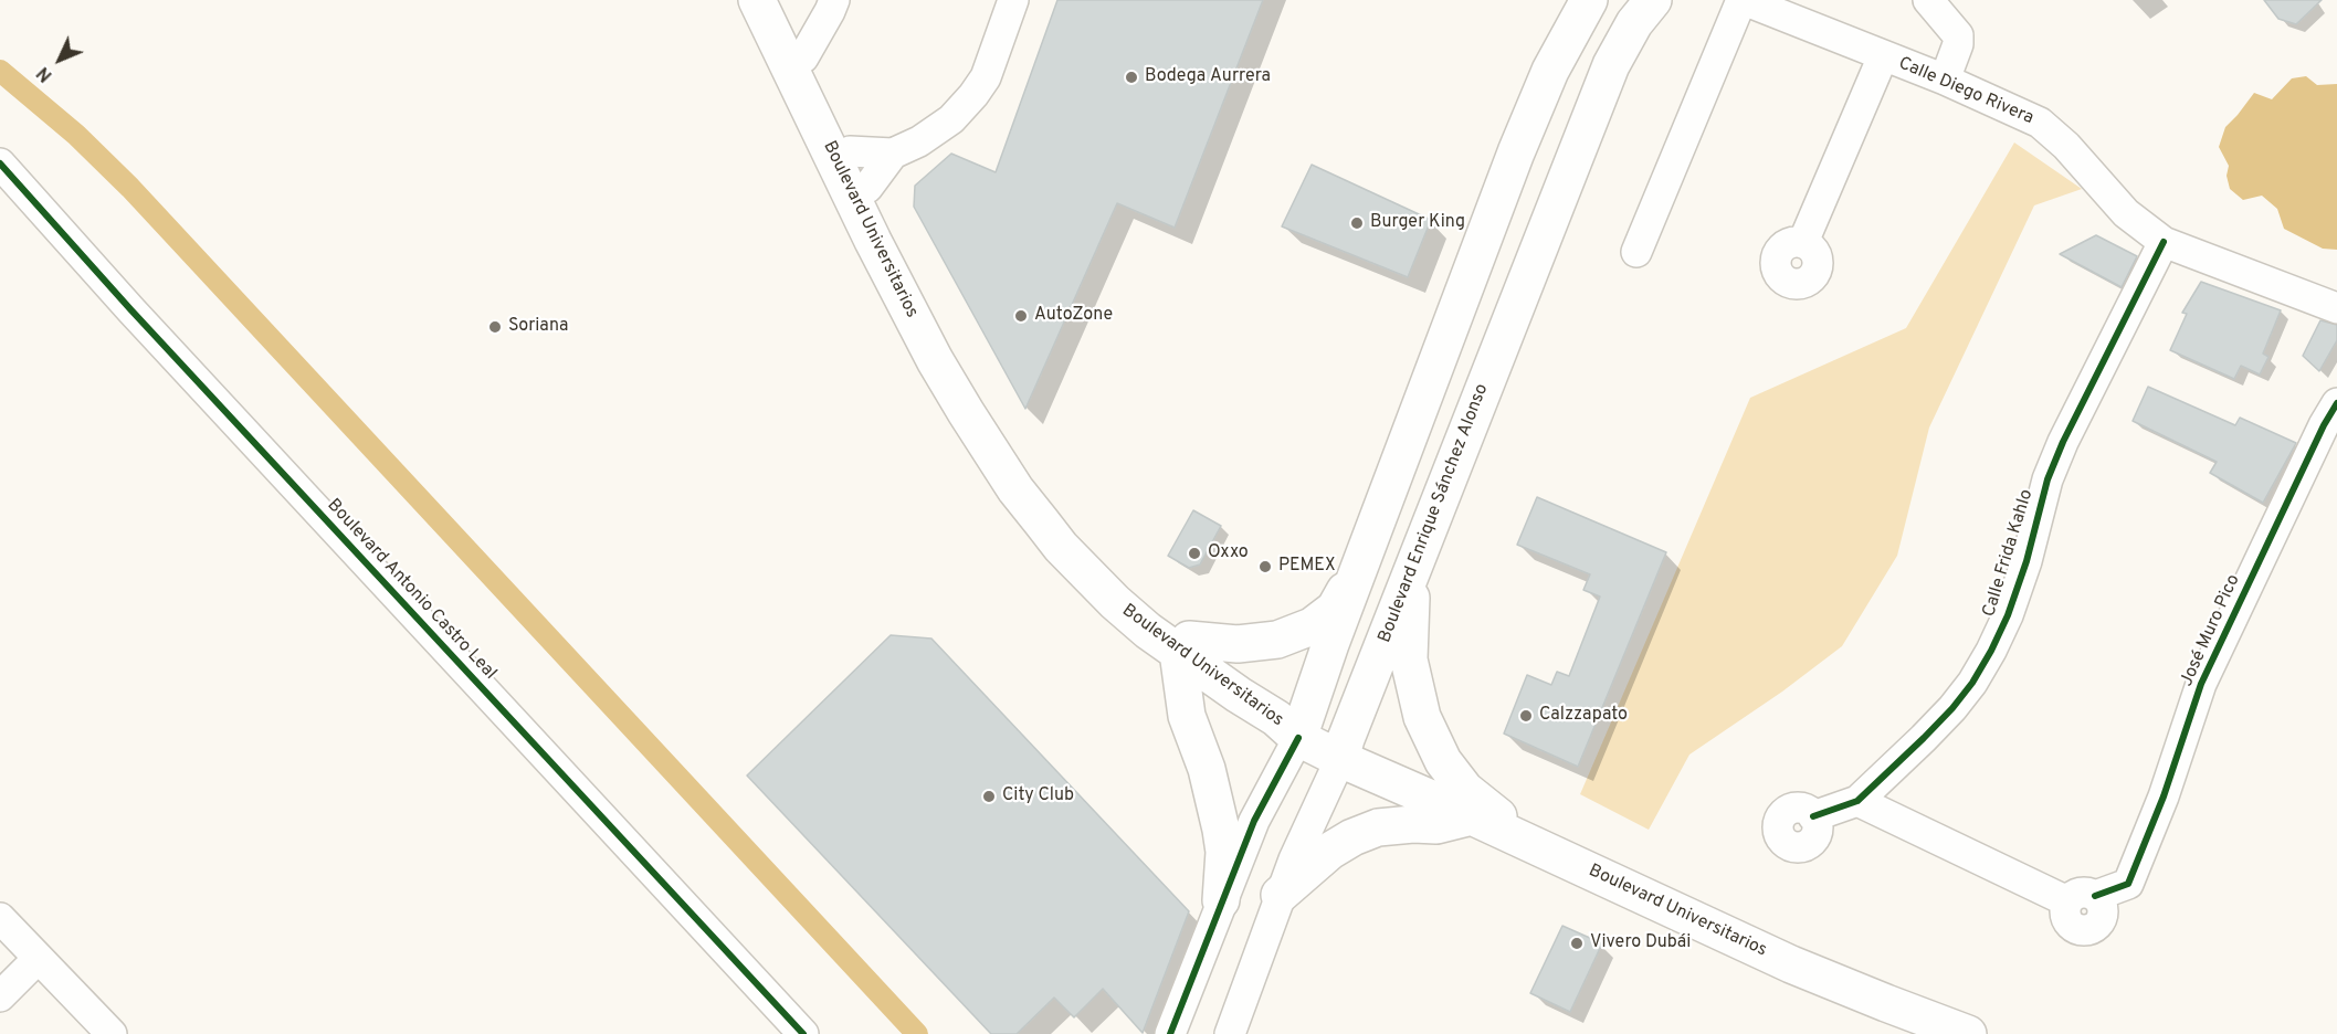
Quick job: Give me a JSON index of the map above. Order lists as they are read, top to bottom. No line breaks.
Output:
{"streets":{"main road":["Boulevard Universitarios","Boulevard Enrique Sánchez Alonso"],"street":["Calle Diego Rivera","Calle Frida Kahlo","Boulevard Antonio Castro Leal","José Muro Pico"]},"crossings":[["Calle Diego Rivera","Calle Frida Kahlo"],["Boulevard Universitarios","Boulevard Enrique Sánchez Alonso"],["Calle Frida Kahlo","José Muro Pico"]],"places":["Bodega Aurrera","Burger King","AutoZone","Soriana","Oxxo","PEMEX","Calzzapato","City Club","Vivero Dubái"],"north":"bottom left"}
